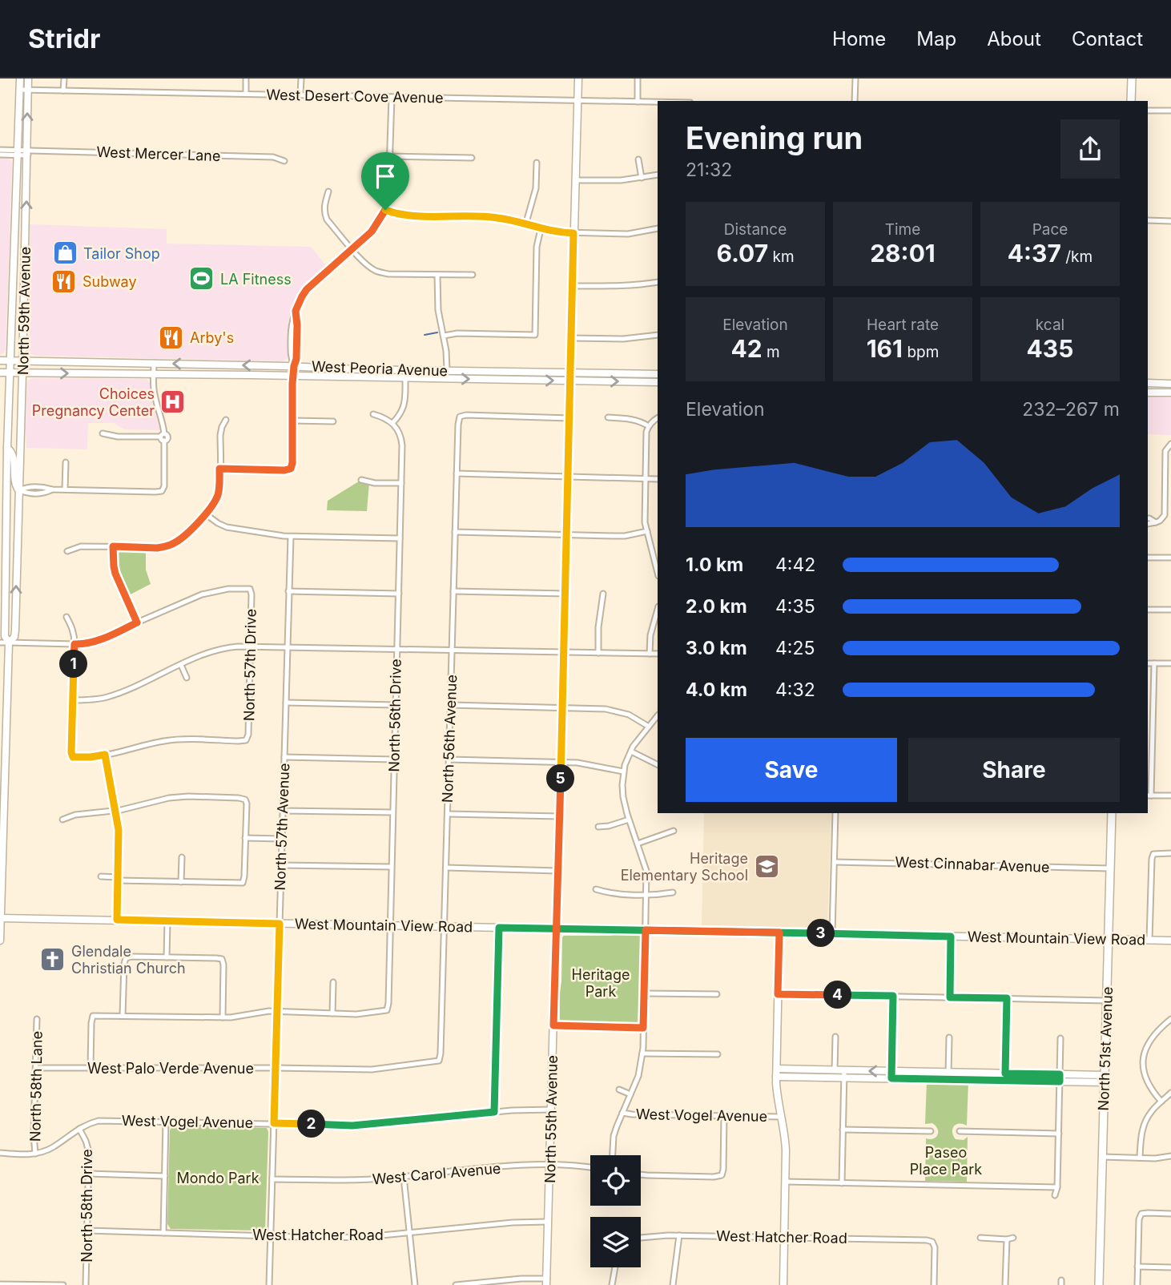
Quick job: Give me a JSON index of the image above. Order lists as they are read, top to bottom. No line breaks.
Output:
{"streets":{"main road":["North 51st Avenue"],"street":["West Desert Cove Avenue","West Mercer Lane","North 59th Avenue","West Peoria Avenue","North 57th Drive","North 56th Drive","North 56th Avenue","North 57th Avenue","West Cinnabar Avenue","West Mountain View Road","West Palo Verde Avenue","North 58th Lane","West Vogel Avenue","North 55th Avenue","West Carol Avenue","North 58th Drive","West Hatcher Road"]},"crossings":[["West Desert Cove Avenue","North 59th Avenue"],["West Desert Cove Avenue","North 55th Avenue"],["West Mercer Lane","North 59th Avenue"],["North 59th Avenue","West Peoria Avenue"],["North 59th Avenue","West Mountain View Road"],["West Peoria Avenue","North 55th Avenue"],["North 56th Drive","West Mountain View Road"],["North 56th Avenue","West Mountain View Road"],["North 56th Avenue","West Palo Verde Avenue"],["North 56th Avenue","North 55th Avenue"],["North 57th Avenue","West Mountain View Road"],["North 57th Avenue","West Palo Verde Avenue"],["North 57th Avenue","West Vogel Avenue"],["North 57th Avenue","West Carol Avenue"],["North 57th Avenue","West Hatcher Road"],["West Cinnabar Avenue","North 51st Avenue"],["West Mountain View Road","North 51st Avenue"],["West Mountain View Road","North 55th Avenue"],["West Palo Verde Avenue","North 58th Lane"],["North 58th Lane","West Vogel Avenue"],["West Vogel Avenue","North 55th Avenue"],["West Vogel Avenue","North 58th Drive"],["North 55th Avenue","West Carol Avenue"],["North 55th Avenue","West Hatcher Road"],["North 58th Drive","West Hatcher Road"]],"parks":["Heritage Park","Paseo Place Park","Mondo Park"],"places":{"shop":["Tailor Shop"],"sports":["LA Fitness"],"restaurant":["Subway","Arby's"],"hospital":["Choices Pregnancy Center"],"school or university":["Heritage Elementary School"],"church":["Glendale Christian Church"]},"page":{"header":"Stridr","nav":["Home","Map","About","Contact"],"heading":["Evening run","21:32"],"stats":[["Distance","6.07 km"],["Time","28:01"],["Pace","4:37 /km"],["Elevation","42 m"],["Heart rate","161 bpm"],["kcal","435"]],"chart":["Elevation","232–267 m"],"list":[{"name":"1.0 km","note":"4:42"},{"name":"2.0 km","note":"4:35"},{"name":"3.0 km","note":"4:25"},{"name":"4.0 km","note":"4:32"}],"pins":["1","5","3","4","2"],"buttons":["Save","Share"]}}
